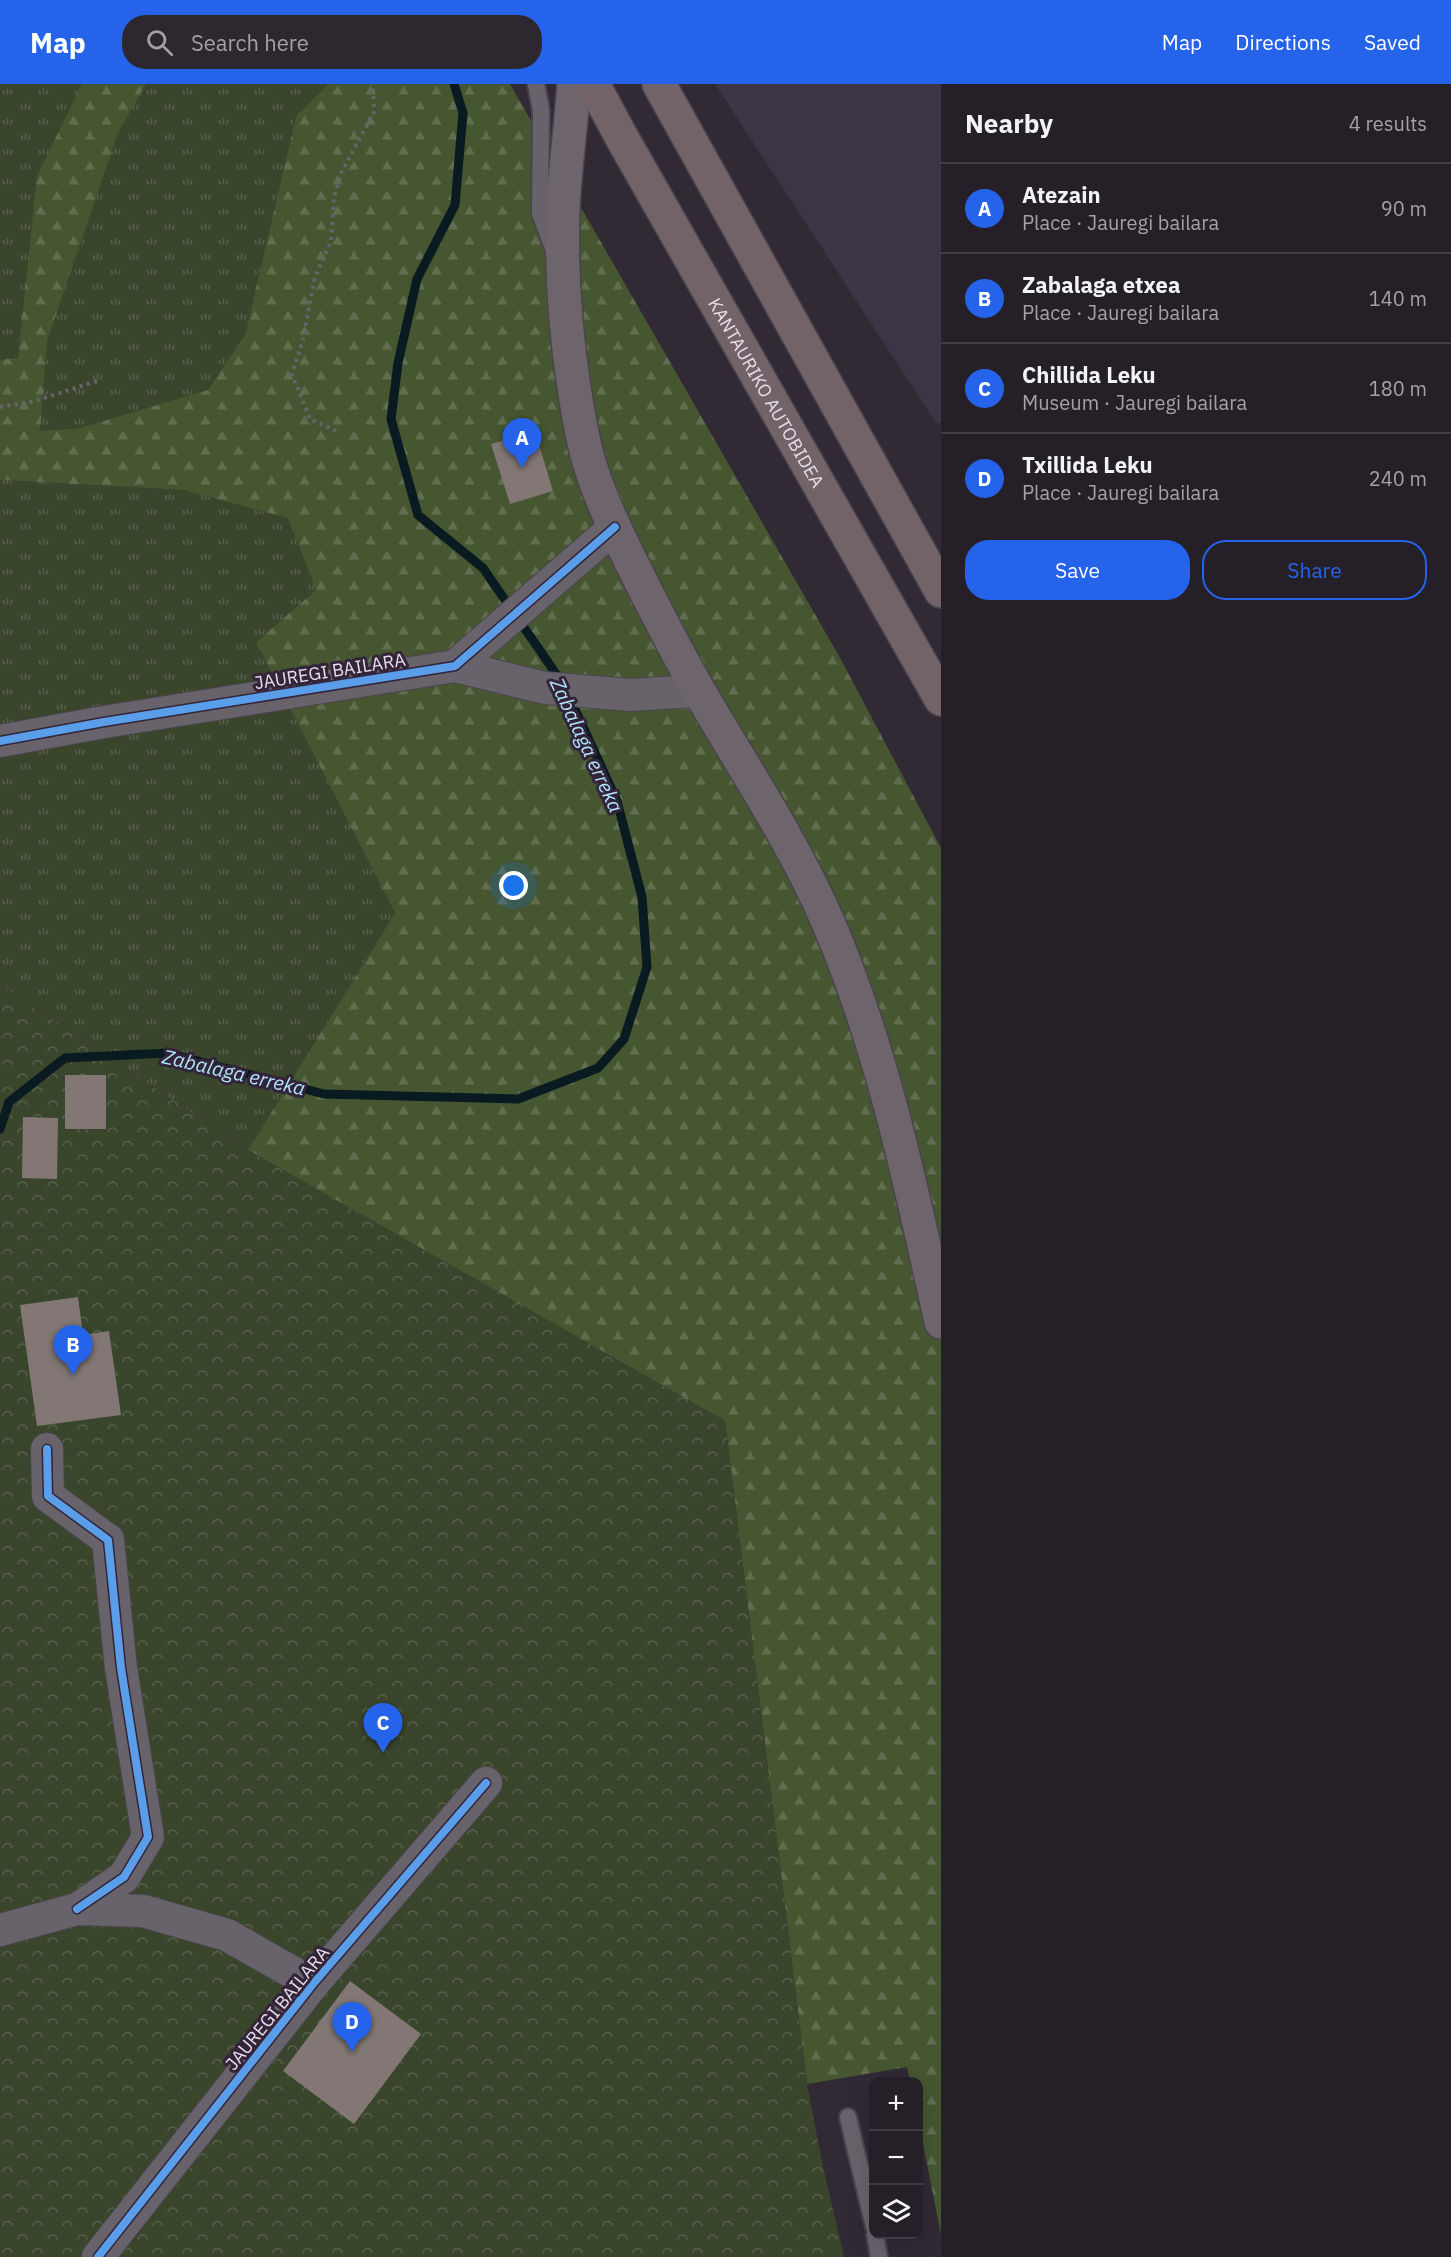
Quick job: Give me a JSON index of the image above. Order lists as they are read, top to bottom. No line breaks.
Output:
{"streets":{"highway":["KANTAURIKO AUTOBIDEA"],"street":["JAUREGI BAILARA"]},"water":["Zabalaga erreka"],"page":{"header":"Map","search":"Search here","nav":["Map","Directions","Saved"],"heading":["Nearby","4 results"],"list":[{"mark":"A","name":"Atezain","note":"Place · Jauregi bailara","value":"90 m"},{"mark":"B","name":"Zabalaga etxea","note":"Place · Jauregi bailara","value":"140 m"},{"mark":"C","name":"Chillida Leku","note":"Museum · Jauregi bailara","value":"180 m"},{"mark":"D","name":"Txillida Leku","note":"Place · Jauregi bailara","value":"240 m"}],"pins":["A","B","C","D"],"buttons":["Save","Share"],"map_buttons":["+","−"]}}
